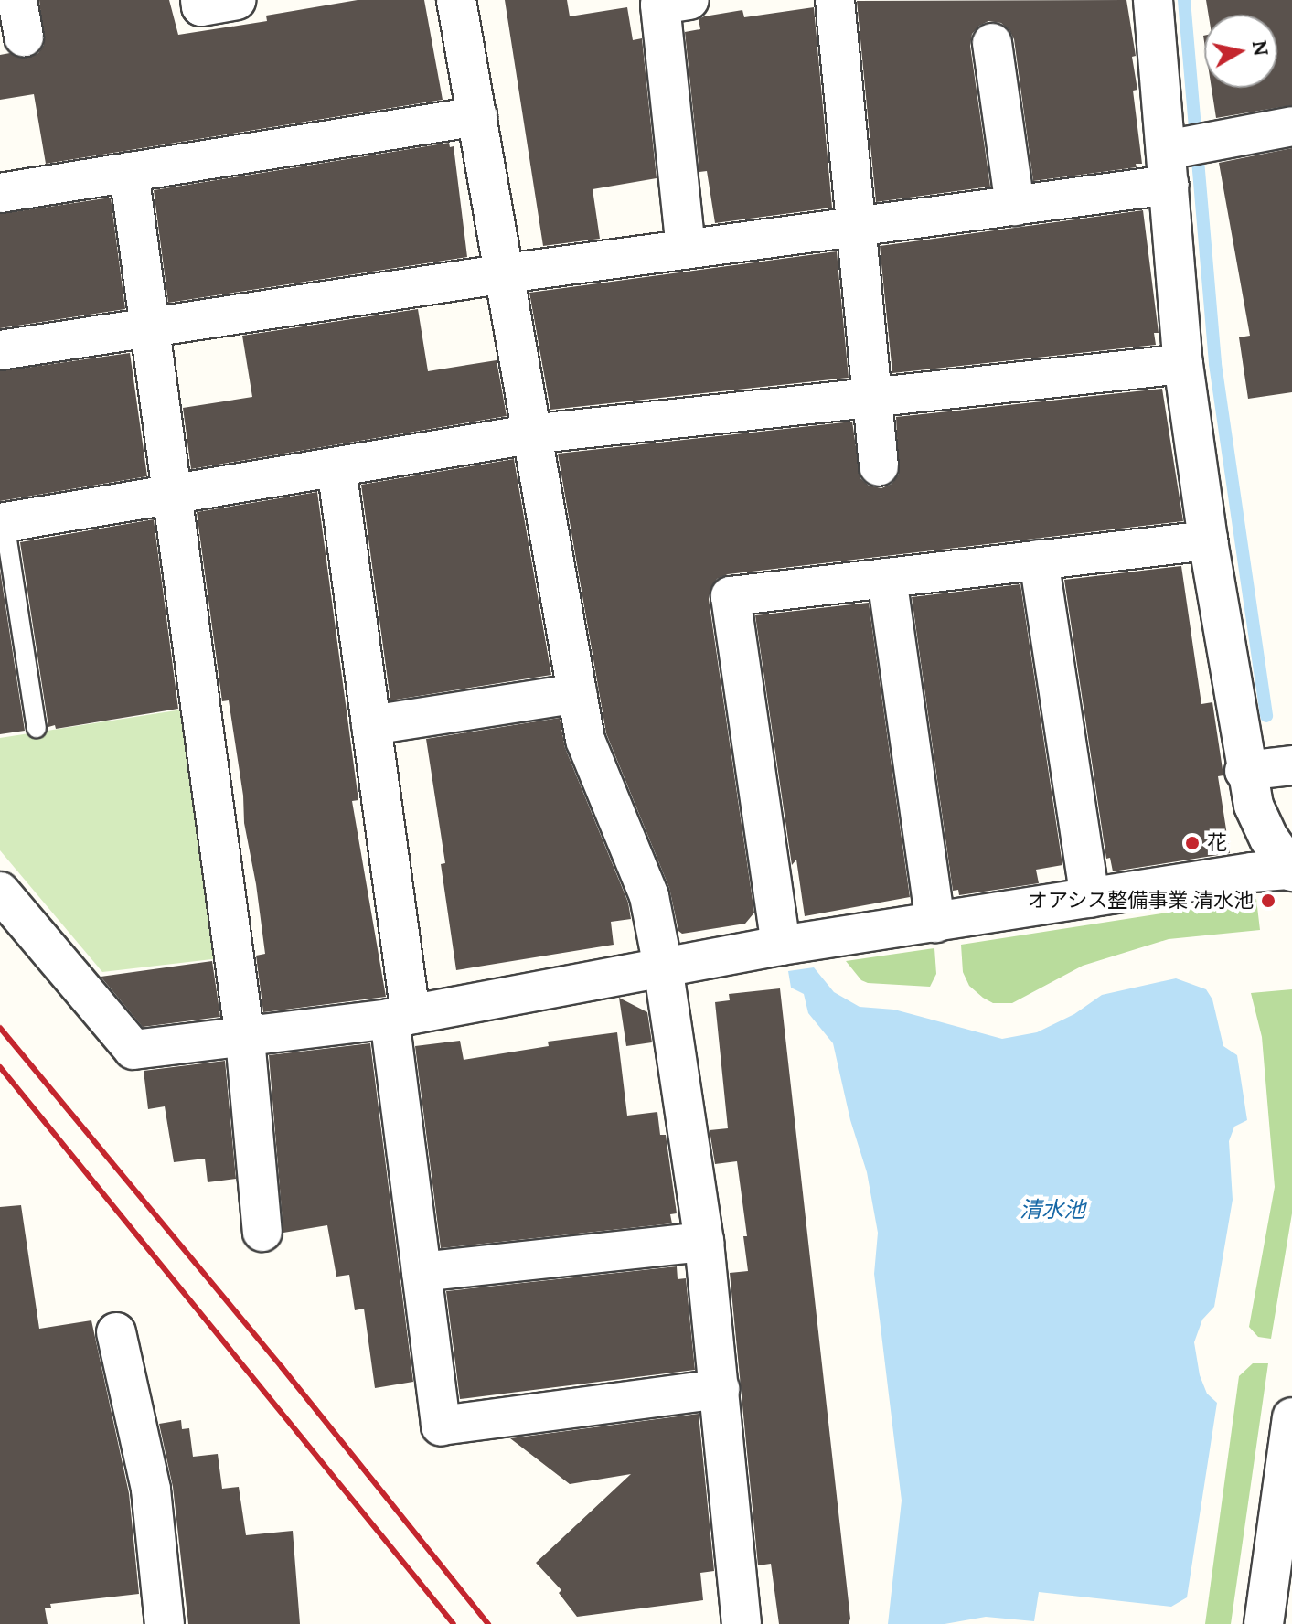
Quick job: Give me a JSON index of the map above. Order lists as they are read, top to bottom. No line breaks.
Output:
{"water":["清水池"],"places":["花","オアシス整備事業 清水池"],"north":"right"}
